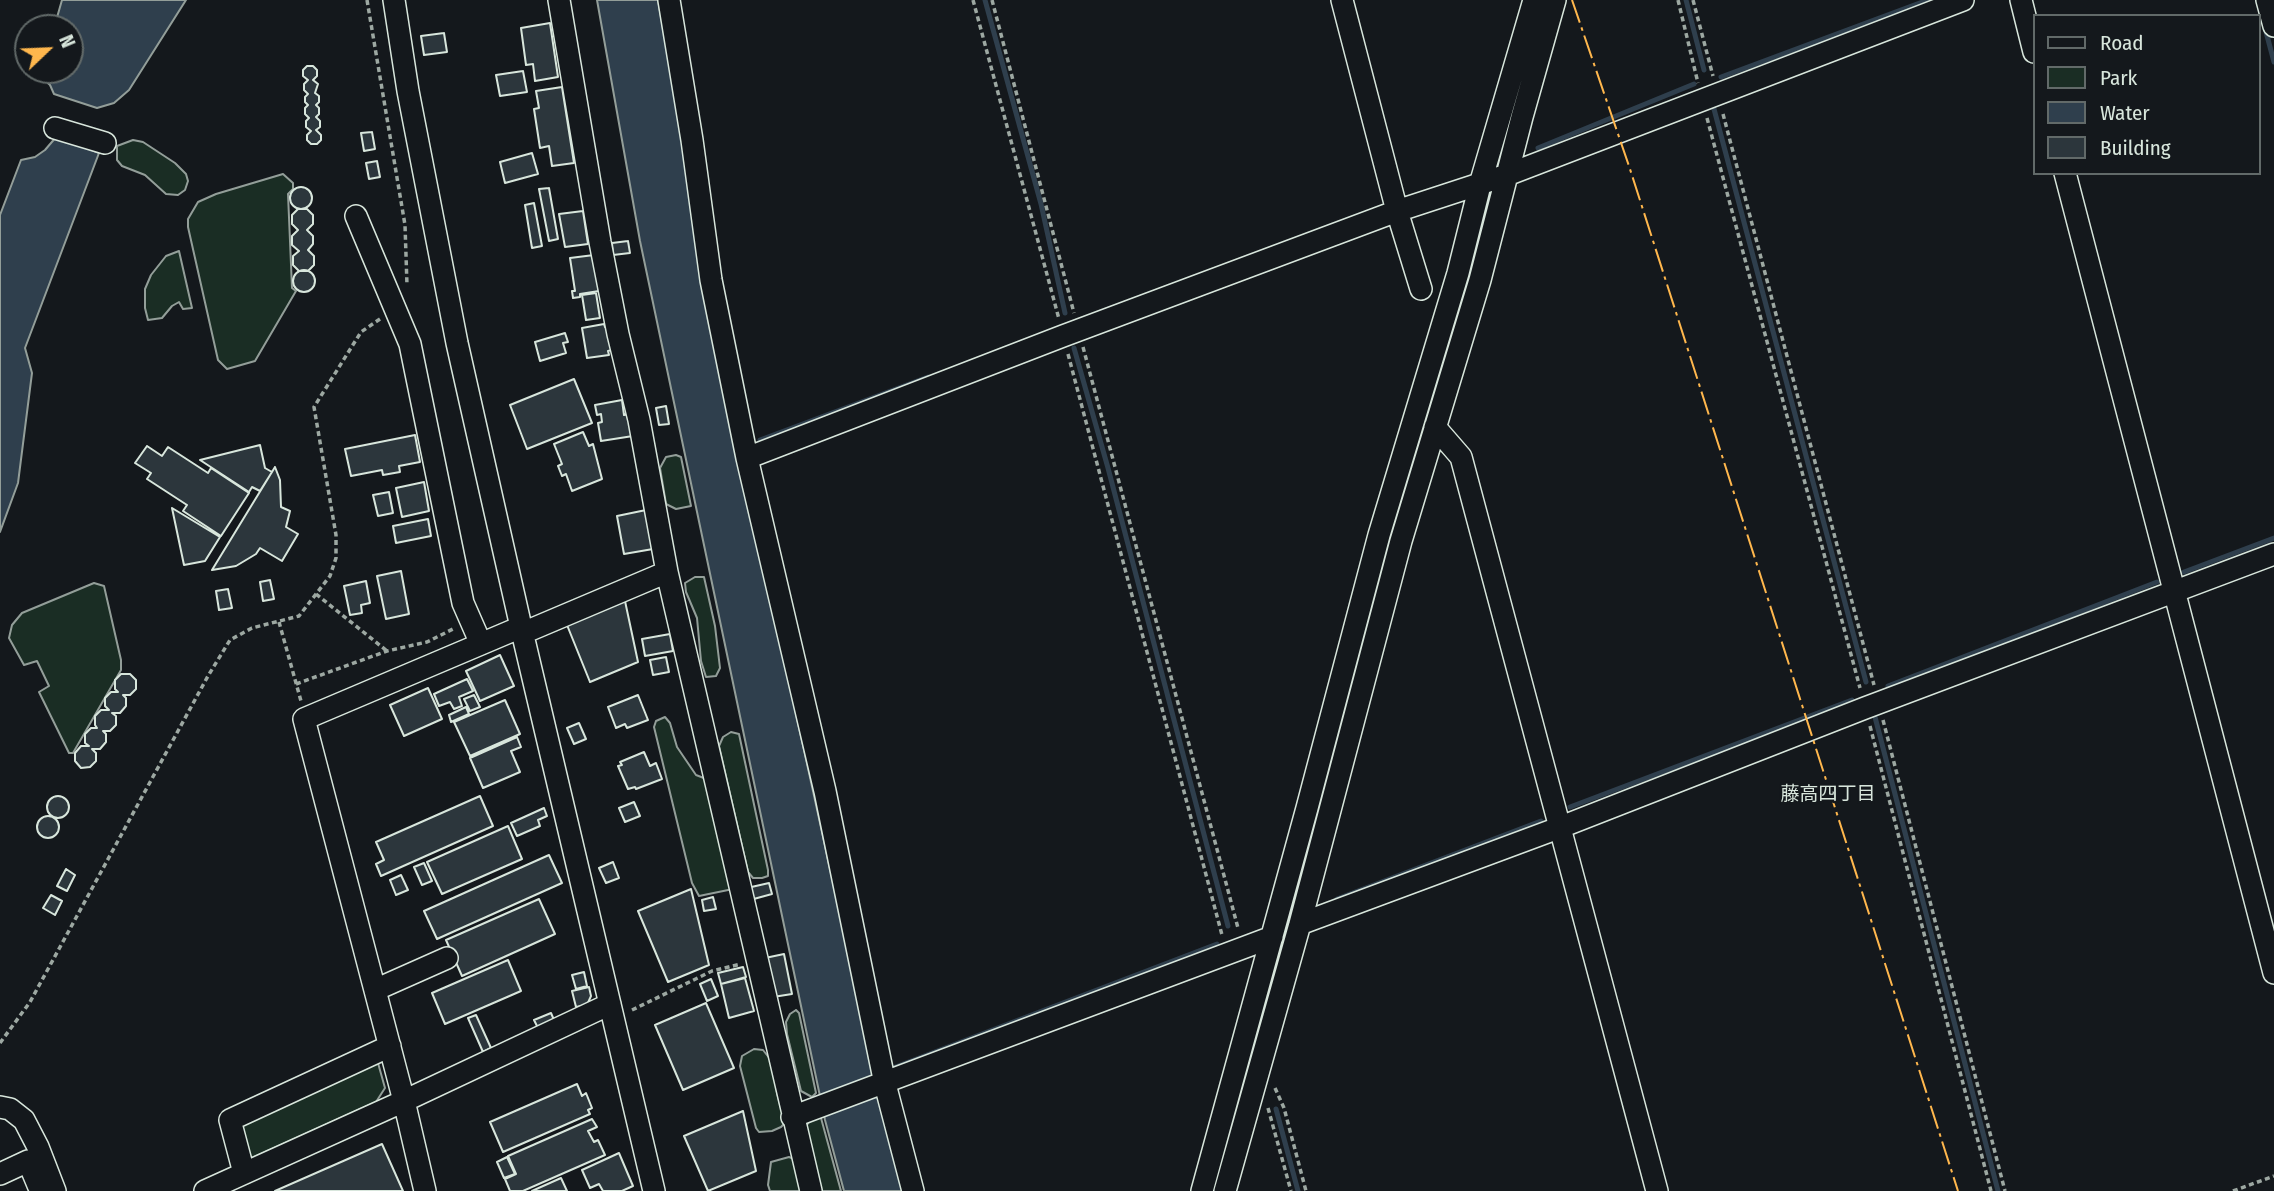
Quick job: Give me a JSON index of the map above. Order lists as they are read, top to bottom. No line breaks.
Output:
{"districts":["藤高四丁目"],"legend":["Road","Park","Water","Building"],"north":"top right"}
